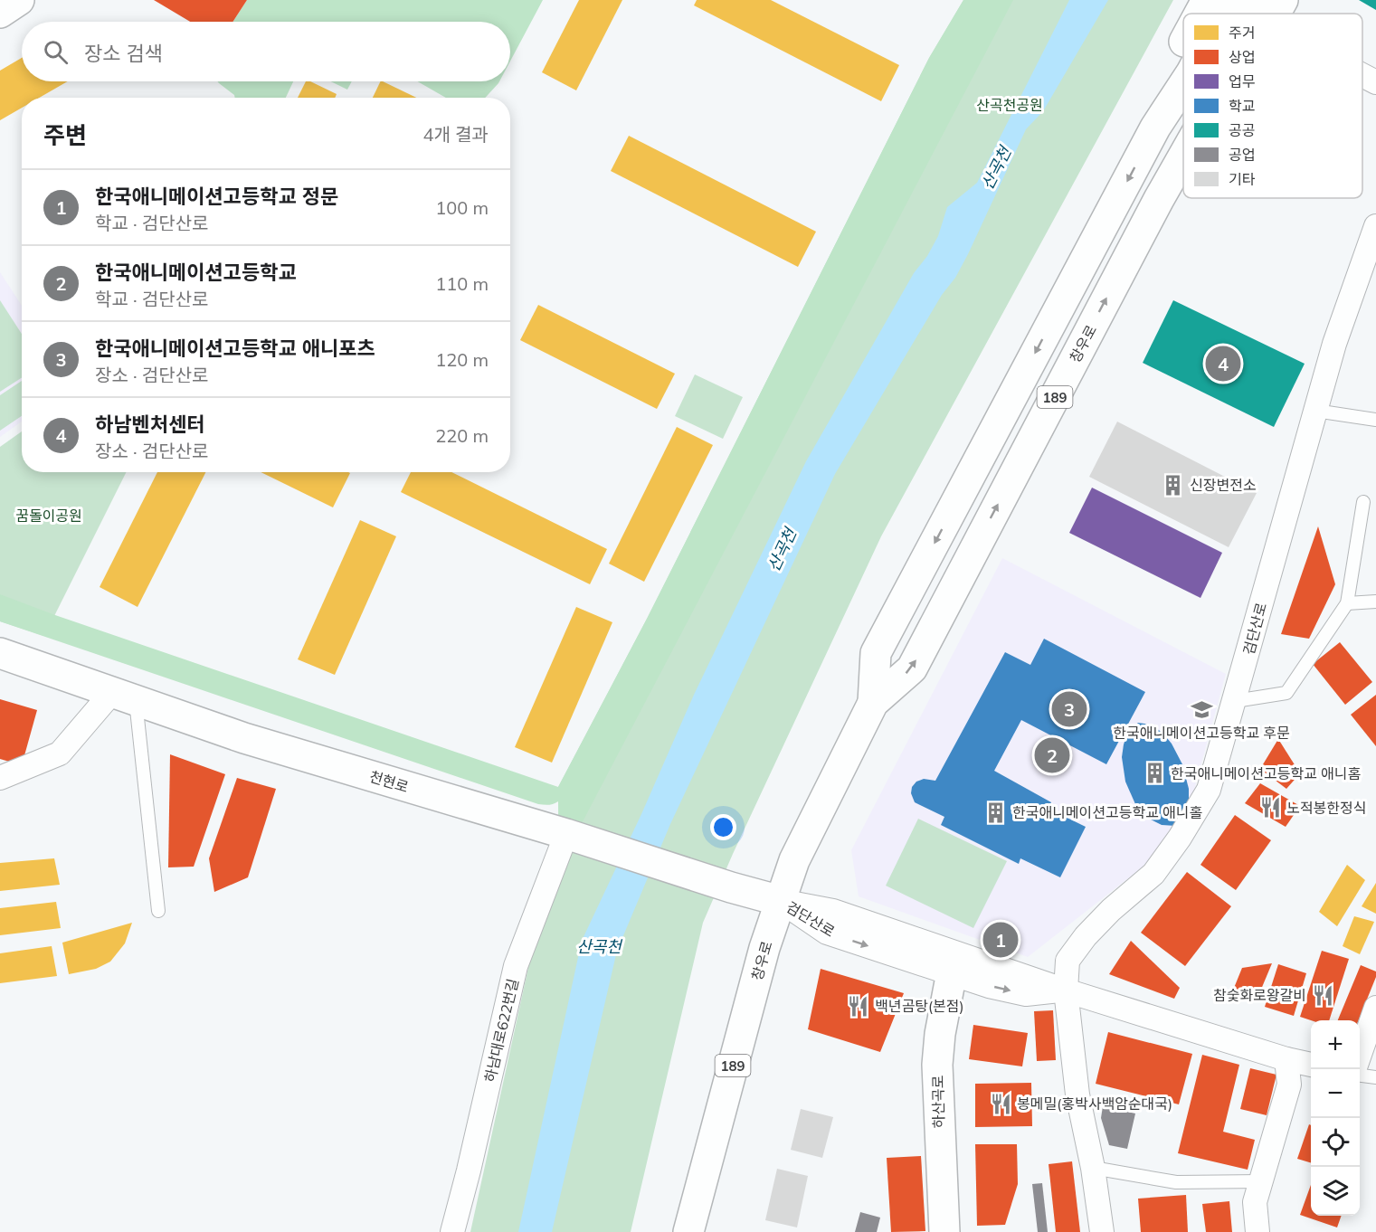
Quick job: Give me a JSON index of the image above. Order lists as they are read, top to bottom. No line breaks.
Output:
{"streets":{"main road":["창우로","189","천현로","하산곡로"],"street":["검단산로","하남대로622번길"]},"crossings":[["창우로","검단산로"],["창우로","천현로"],["검단산로","천현로"],["검단산로","하산곡로"],["천현로","하남대로622번길"]],"water":["산곡천"],"parks":["산곡천공원","꿈돌이공원"],"places":{"building":["신장변전소","한국애니메이션고등학교 애니홈","한국애니메이션고등학교 애니홀"],"school or university":["한국애니메이션고등학교 후문"],"restaurant":["노적봉한정식","참숯화로왕갈비","백년곰탕(본점)","봉메밀(홍박사백암순대국)"]},"legend":["주거","상업","업무","학교","공공","공업","기타"],"page":{"search":"장소 검색","heading":["주변","4개 결과"],"list":[{"mark":"1","name":"한국애니메이션고등학교 정문","note":"학교 · 검단산로","value":"100 m"},{"mark":"2","name":"한국애니메이션고등학교","note":"학교 · 검단산로","value":"110 m"},{"mark":"3","name":"한국애니메이션고등학교 애니포츠","note":"장소 · 검단산로","value":"120 m"},{"mark":"4","name":"하남벤처센터","note":"장소 · 검단산로","value":"220 m"}],"pins":["4","3","2","1"],"map_buttons":["+","−"]}}
